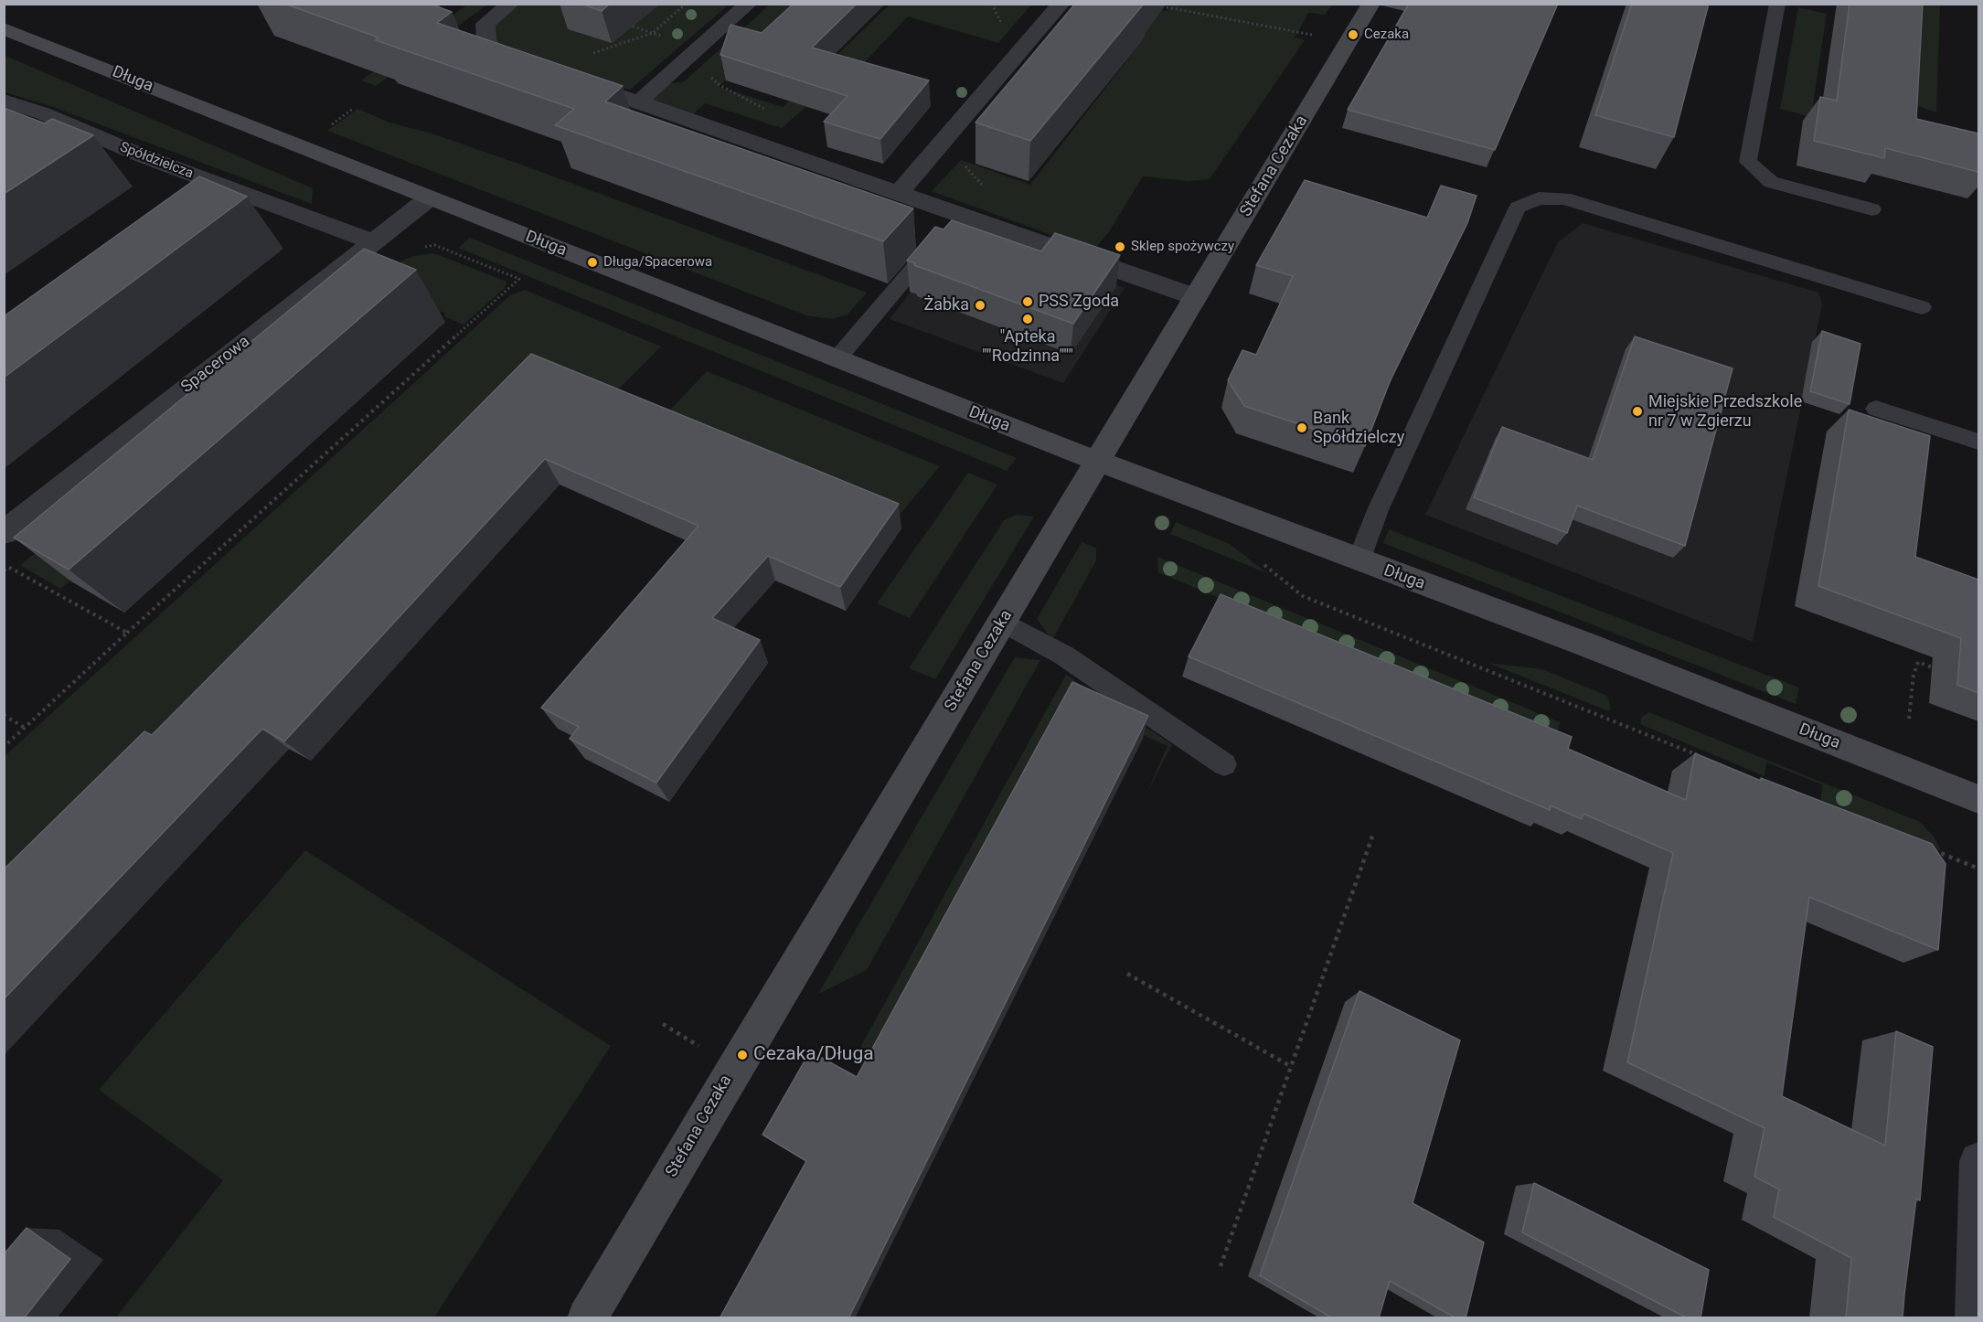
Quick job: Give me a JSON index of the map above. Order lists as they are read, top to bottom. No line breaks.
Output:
{"streets":{"main road":["Długa","Stefana Cezaka"],"street":["Spółdzielcza","Spacerowa"]},"crossings":[["Długa","Stefana Cezaka"],["Długa","Spacerowa"],["Spółdzielcza","Spacerowa"]],"places":["Cezaka","Sklep spożywczy","Długa/Spacerowa","PSS Zgoda","Żabka","\"Apteka \"\"Rodzinna\"\"\"","Miejskie Przedszkole nr 7 w Zgierzu","Bank Spółdzielczy","Cezaka/Długa"]}
